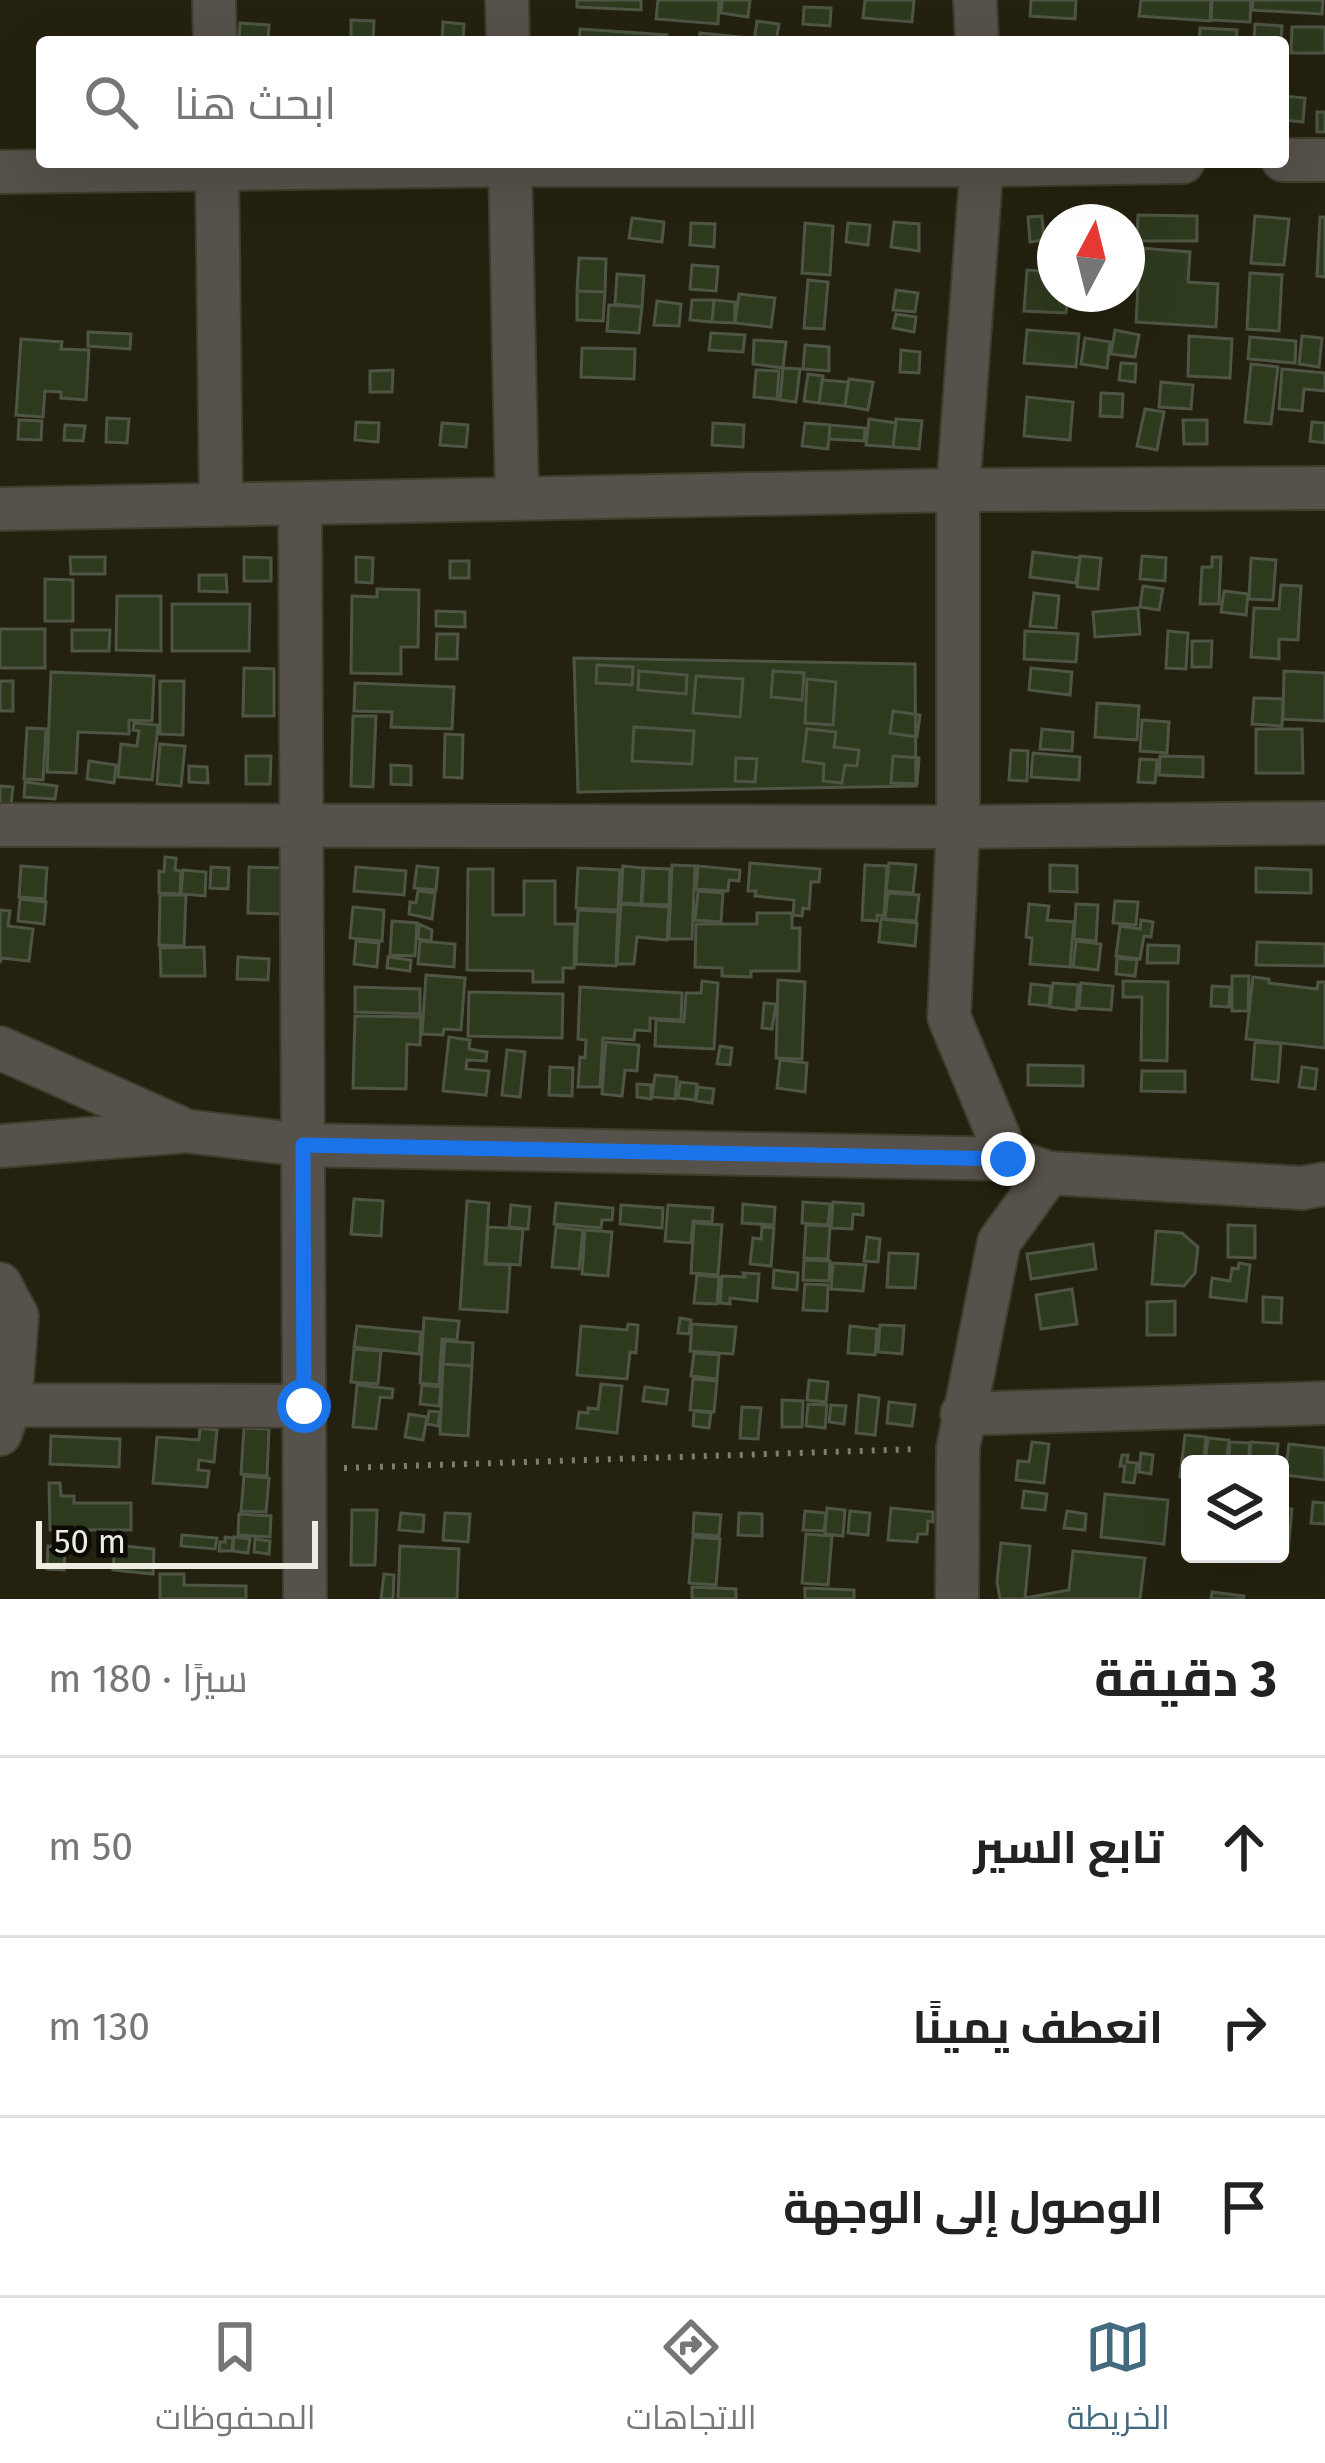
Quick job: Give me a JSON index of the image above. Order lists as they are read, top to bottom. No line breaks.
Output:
{"scale_bar":"50 m","north":"top","page":{"search":"ابحث هنا","scale":"50 m","heading":["3 دقيقة","سيرًا · 180 m"],"list":[["تابع السير","50 m"],["انعطف يمينًا","130 m"],"الوصول إلى الوجهة"],"nav":["الخريطة","الاتجاهات","المحفوظات"]}}
